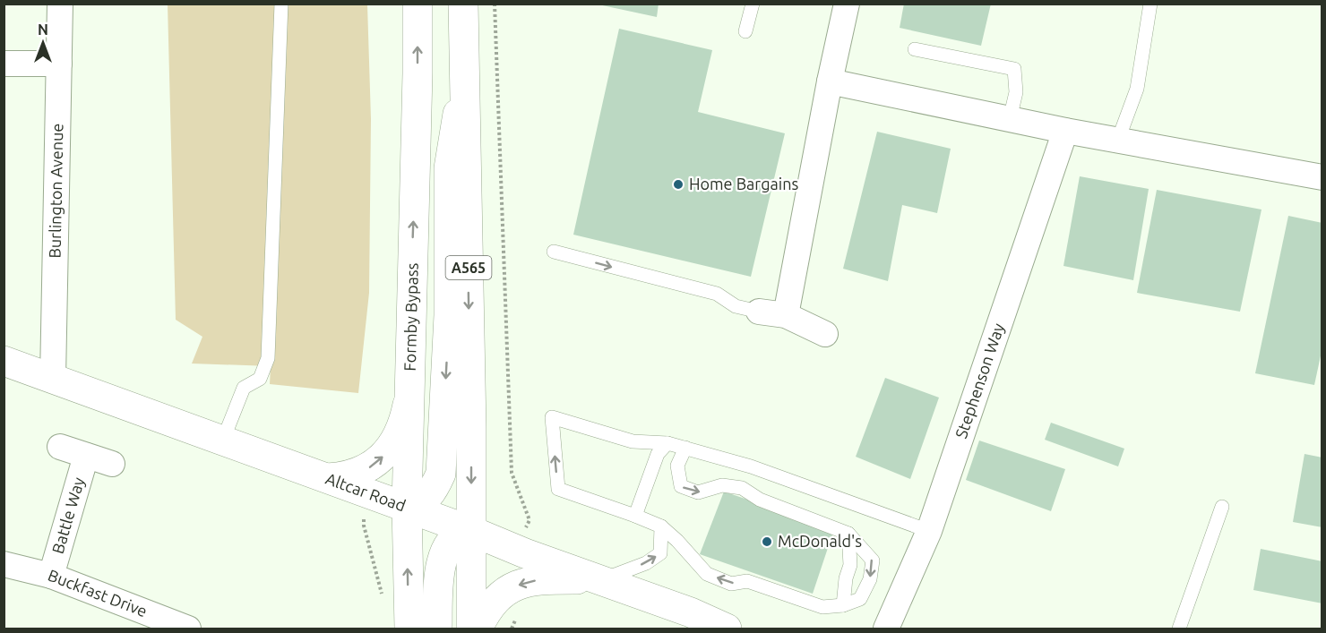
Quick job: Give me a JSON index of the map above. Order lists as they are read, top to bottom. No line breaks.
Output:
{"streets":{"main road":["A565","Formby Bypass","Altcar Road"],"street":["Burlington Avenue","Stephenson Way","Battle Way","Buckfast Drive"]},"crossings":[["Burlington Avenue","Altcar Road"],["A565","Altcar Road"],["Formby Bypass","Altcar Road"],["Battle Way","Buckfast Drive"]],"places":["Home Bargains","McDonald's"],"north":"top"}
